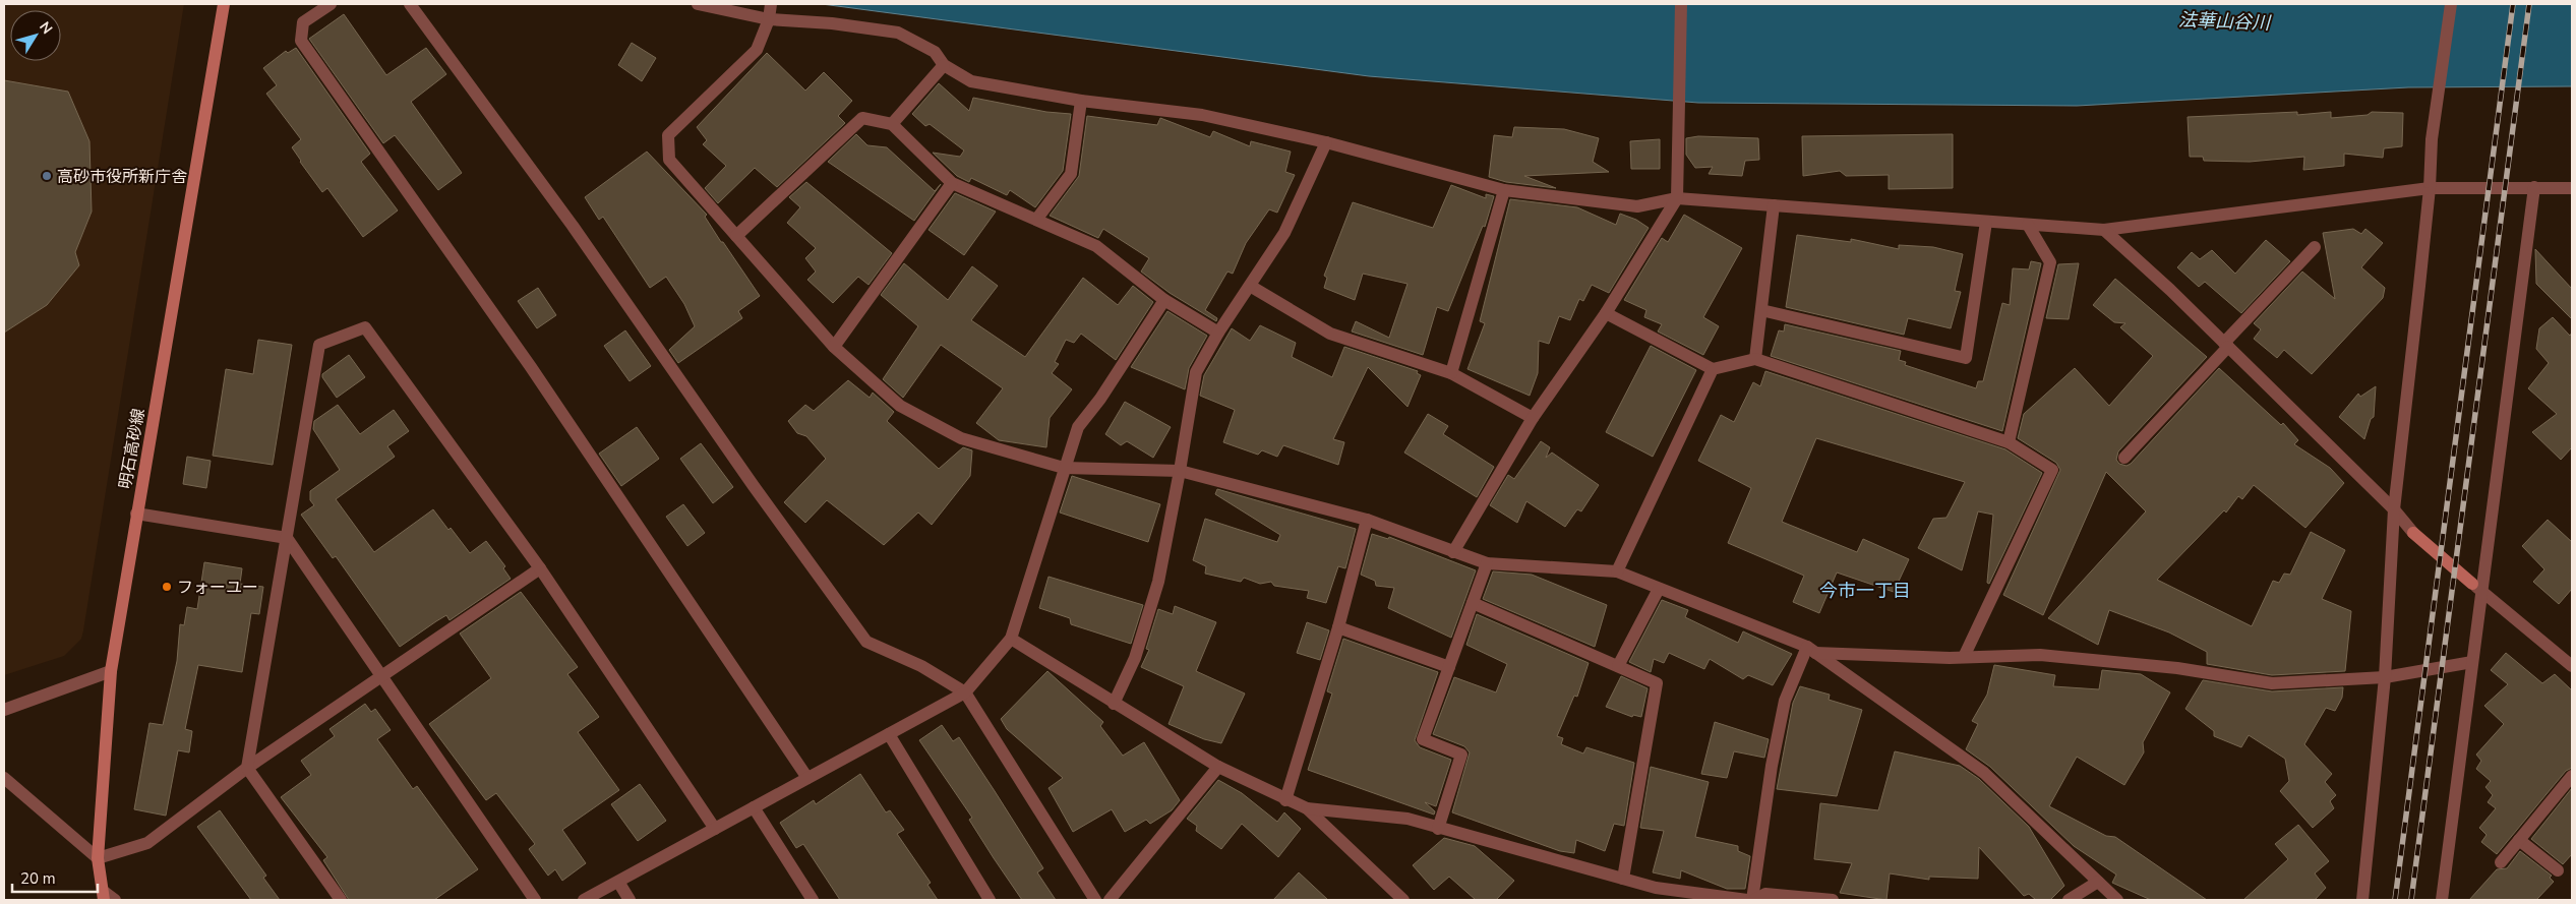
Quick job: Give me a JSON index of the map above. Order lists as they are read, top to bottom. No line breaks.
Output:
{"streets":{"main road":["明石高砂線"]},"districts":["今市一丁目"],"water":["法華山谷川"],"places":["高砂市役所新庁舎","フォーユー"],"scale_bar":"20 m","north":"top right"}
